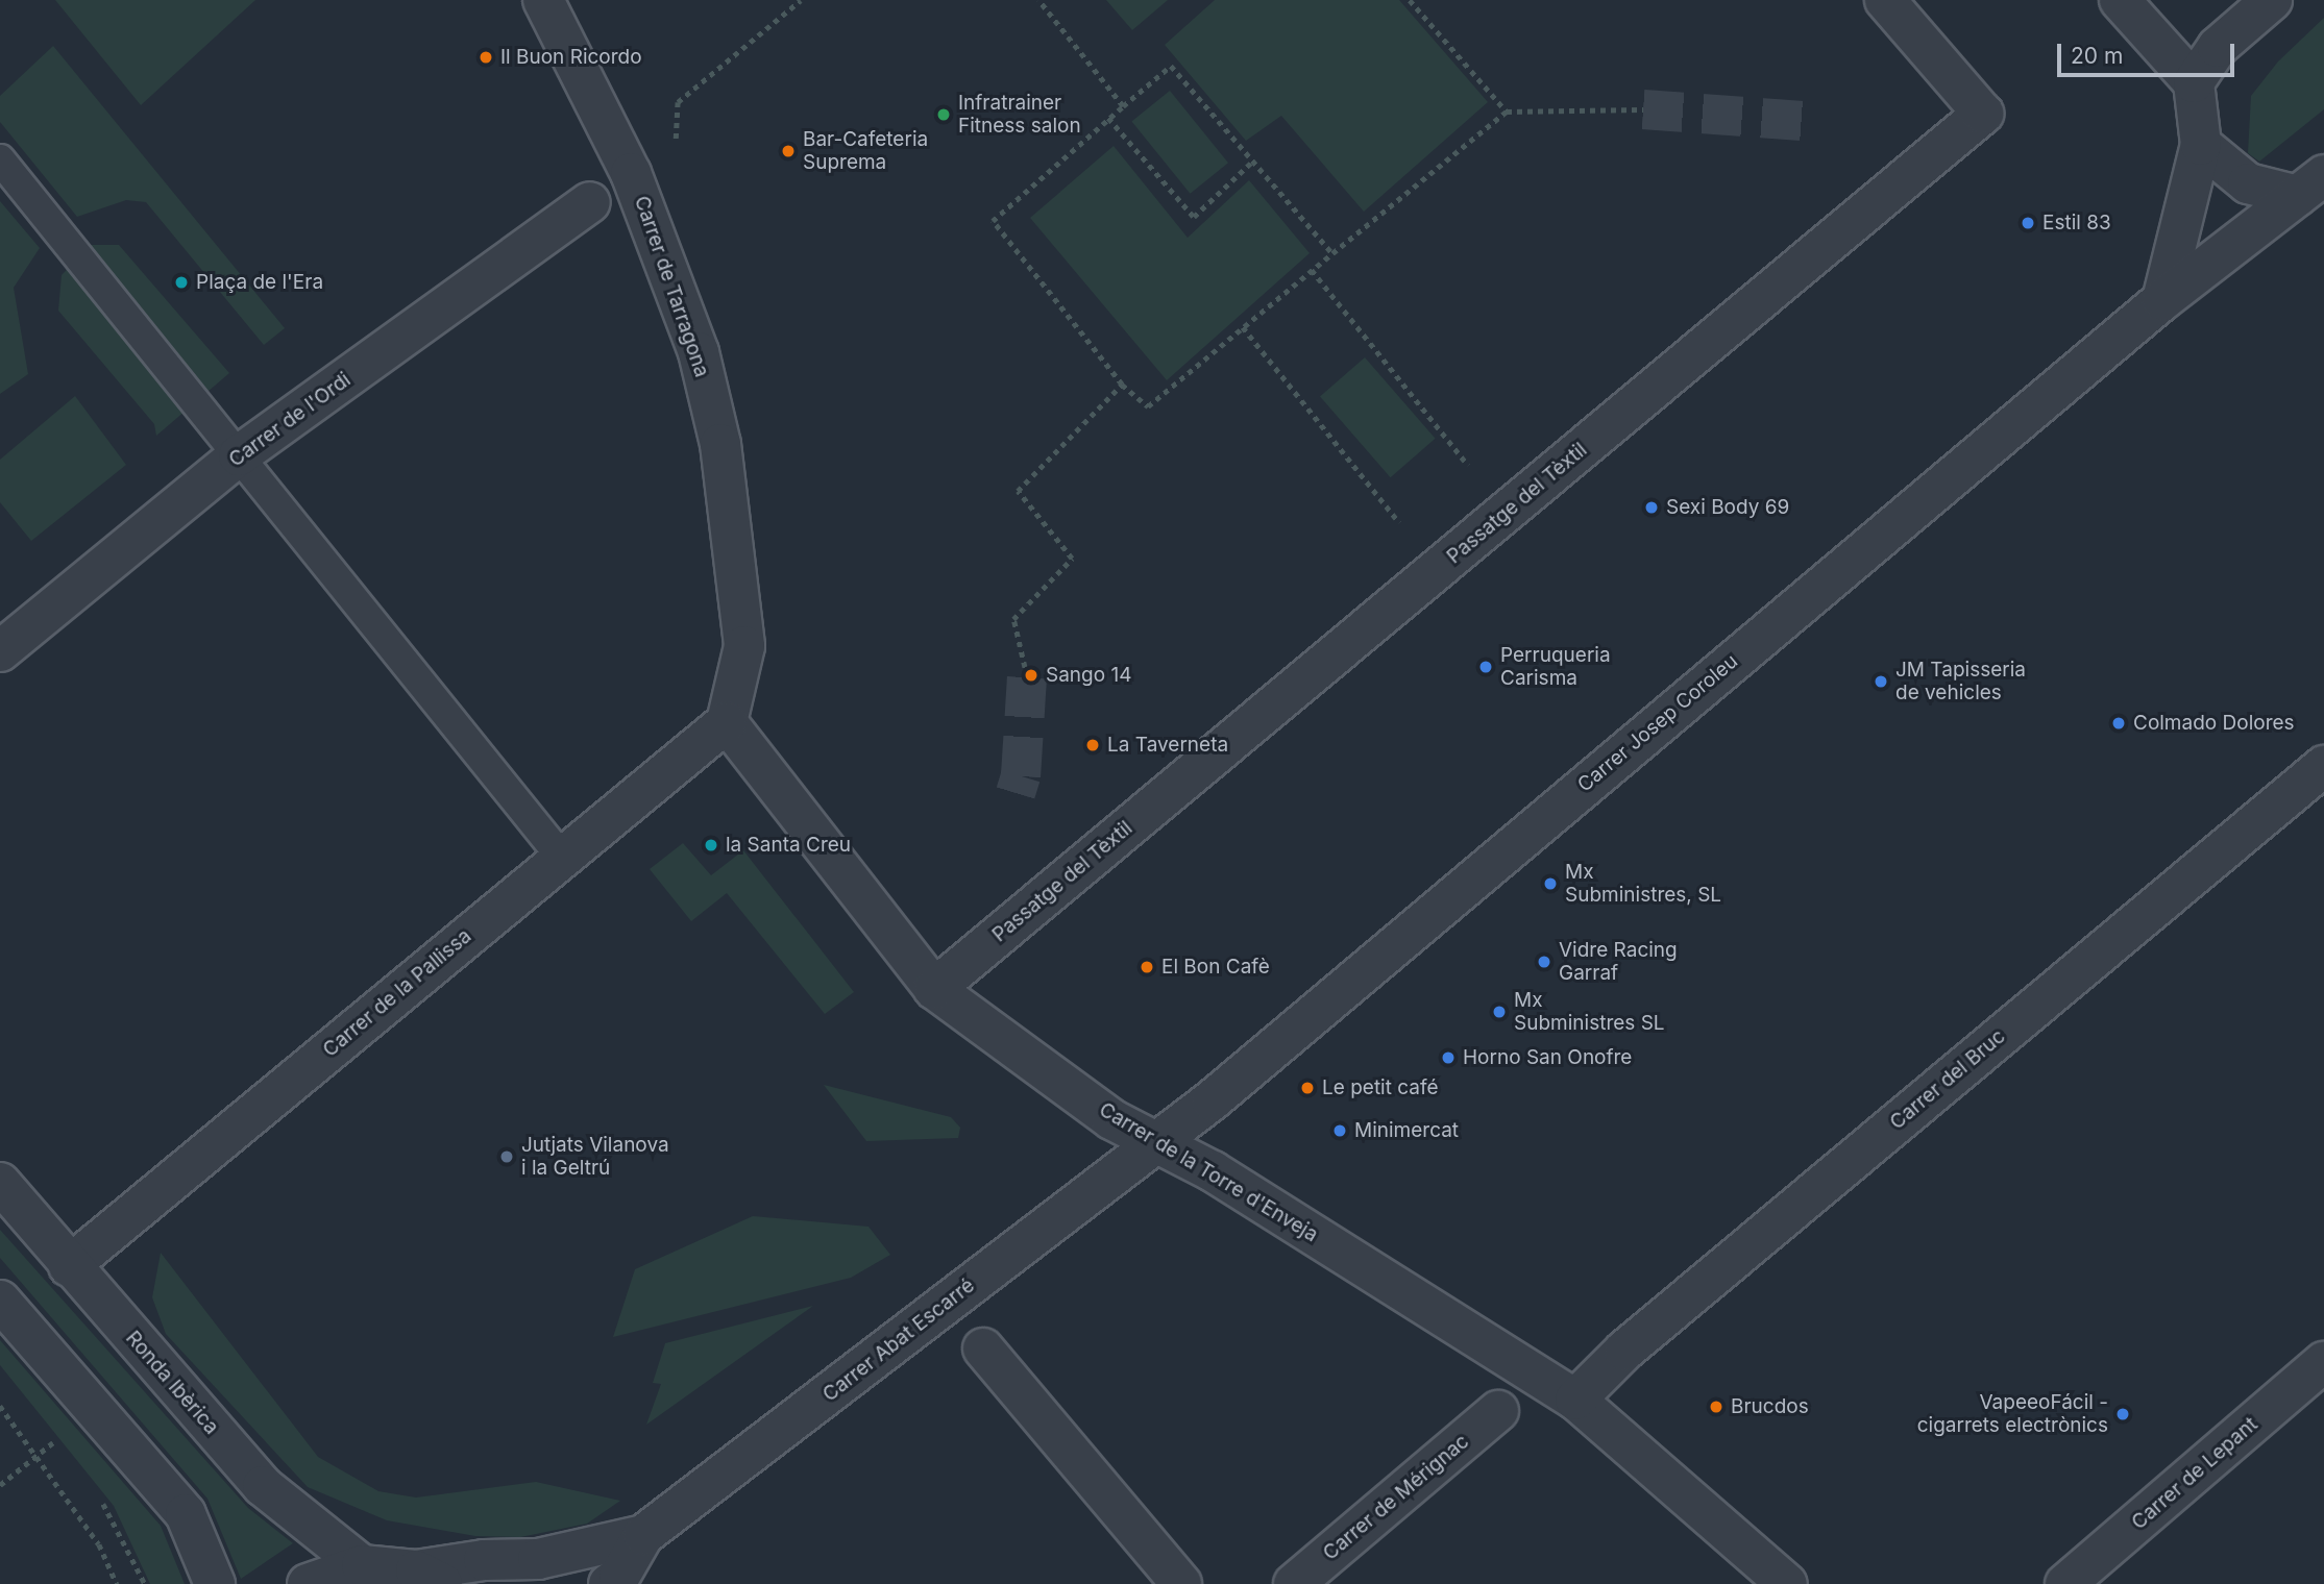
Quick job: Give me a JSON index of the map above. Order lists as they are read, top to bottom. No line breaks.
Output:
{"streets":{"street":["Carrer de Tarragona","Carrer de l'Ordi","Passatge del Tèxtil","Carrer Josep Coroleu","Carrer de la Pallissa","Carrer del Bruc","Carrer de la Torre d'Enveja","Carrer Abat Escarré","Ronda Ibèrica","Carrer de Lepant","Carrer de Mérignac"]},"crossings":[["Carrer de Tarragona","Carrer de la Pallissa"],["Carrer de Tarragona","Carrer de la Torre d'Enveja"],["Passatge del Tèxtil","Carrer de la Torre d'Enveja"],["Carrer Josep Coroleu","Carrer de la Torre d'Enveja"],["Carrer Josep Coroleu","Carrer Abat Escarré"],["Carrer de la Pallissa","Carrer de la Torre d'Enveja"],["Carrer de la Pallissa","Ronda Ibèrica"],["Carrer del Bruc","Carrer de la Torre d'Enveja"],["Carrer de la Torre d'Enveja","Carrer Abat Escarré"]],"places":["Il Buon Ricordo","Infratrainer Fitness salon","Bar-Cafeteria Suprema","Estil 83","Plaça de l'Era","Sexi Body 69","Perruqueria Carisma","Sango 14","JM Tapisseria de vehicles","Colmado Dolores","La Taverneta","la Santa Creu","Mx Subministres, SL","Vidre Racing Garraf","El Bon Cafè","Mx Subministres SL","Horno San Onofre","Le petit café","Minimercat","Jutjats Vilanova i la Geltrú","Brucdos","VapeeoFácil - cigarrets electrònics"],"scale_bar":"20 m"}
